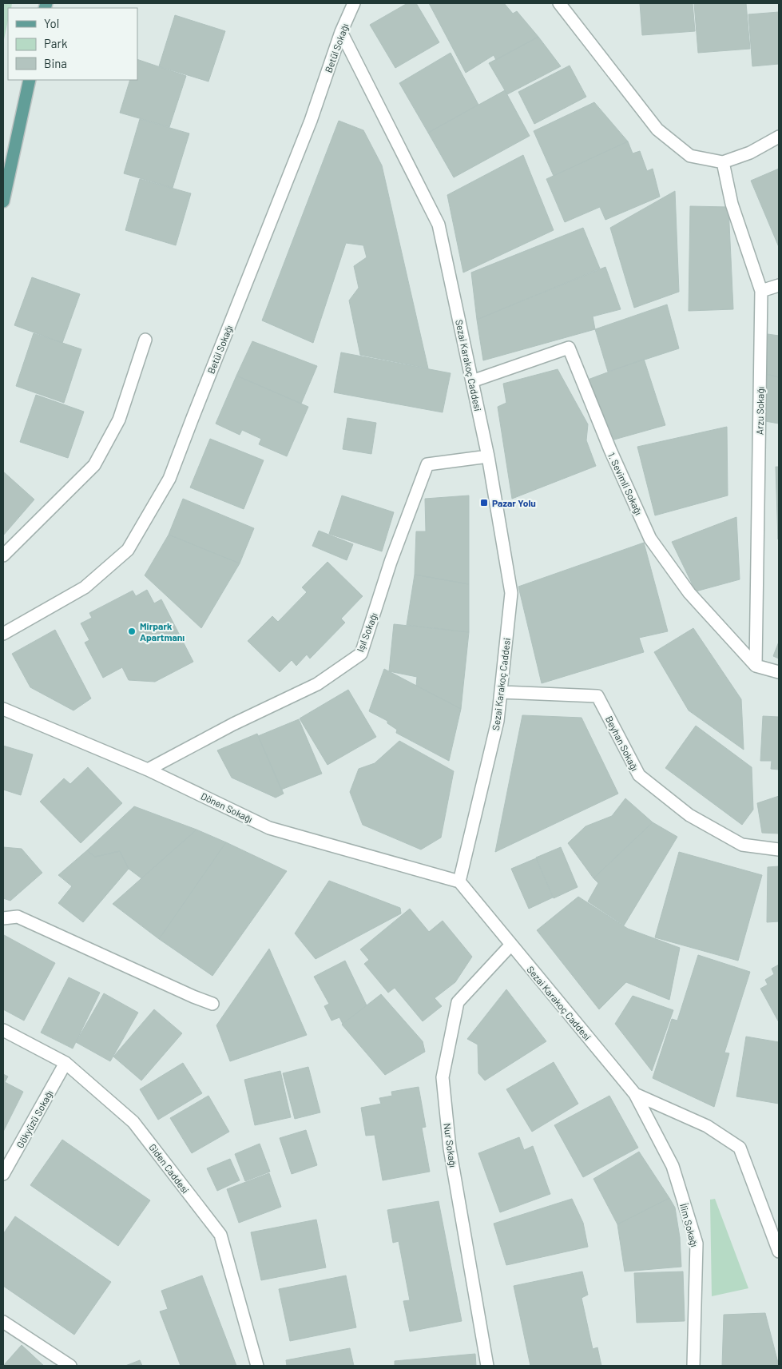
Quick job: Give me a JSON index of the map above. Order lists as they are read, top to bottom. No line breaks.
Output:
{"streets":{"street":["Betül Sokağı","Sezai Karakoç Caddesi","Arzu Sokağı","1. Sevimli Sokağı","Işıl Sokağı","Beyhan Sokağı","Dönen Sokağı","Gökyüzü Sokağı","Nur Sokağı","Giden Caddesi","İlim Sokağı"]},"crossings":[["Betül Sokağı","Sezai Karakoç Caddesi"],["Sezai Karakoç Caddesi","1. Sevimli Sokağı"],["Sezai Karakoç Caddesi","Işıl Sokağı"],["Sezai Karakoç Caddesi","Beyhan Sokağı"],["Sezai Karakoç Caddesi","Dönen Sokağı"],["Sezai Karakoç Caddesi","Nur Sokağı"],["Sezai Karakoç Caddesi","İlim Sokağı"],["Arzu Sokağı","1. Sevimli Sokağı"],["Işıl Sokağı","Dönen Sokağı"],["Gökyüzü Sokağı","Giden Caddesi"]],"places":{"transit":["Pazar Yolu"],"other":["Mirpark Apartmanı"]},"legend":["Yol","Park","Bina"]}
